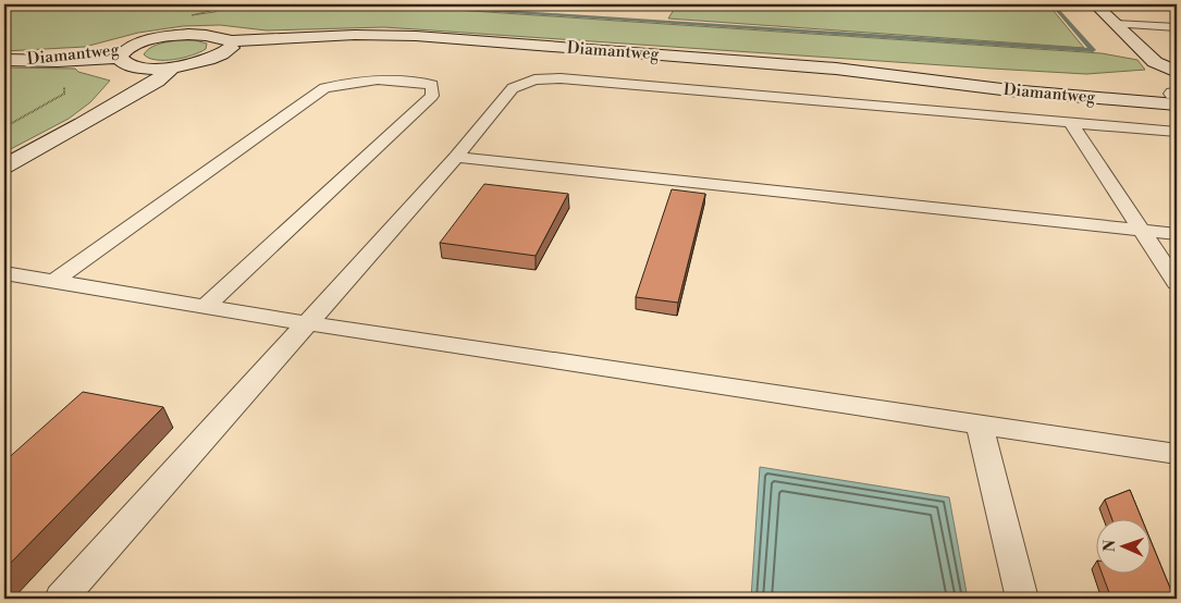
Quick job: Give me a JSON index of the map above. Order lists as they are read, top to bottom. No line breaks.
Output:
{"streets":{"street":["Diamantweg"]},"north":"left"}
